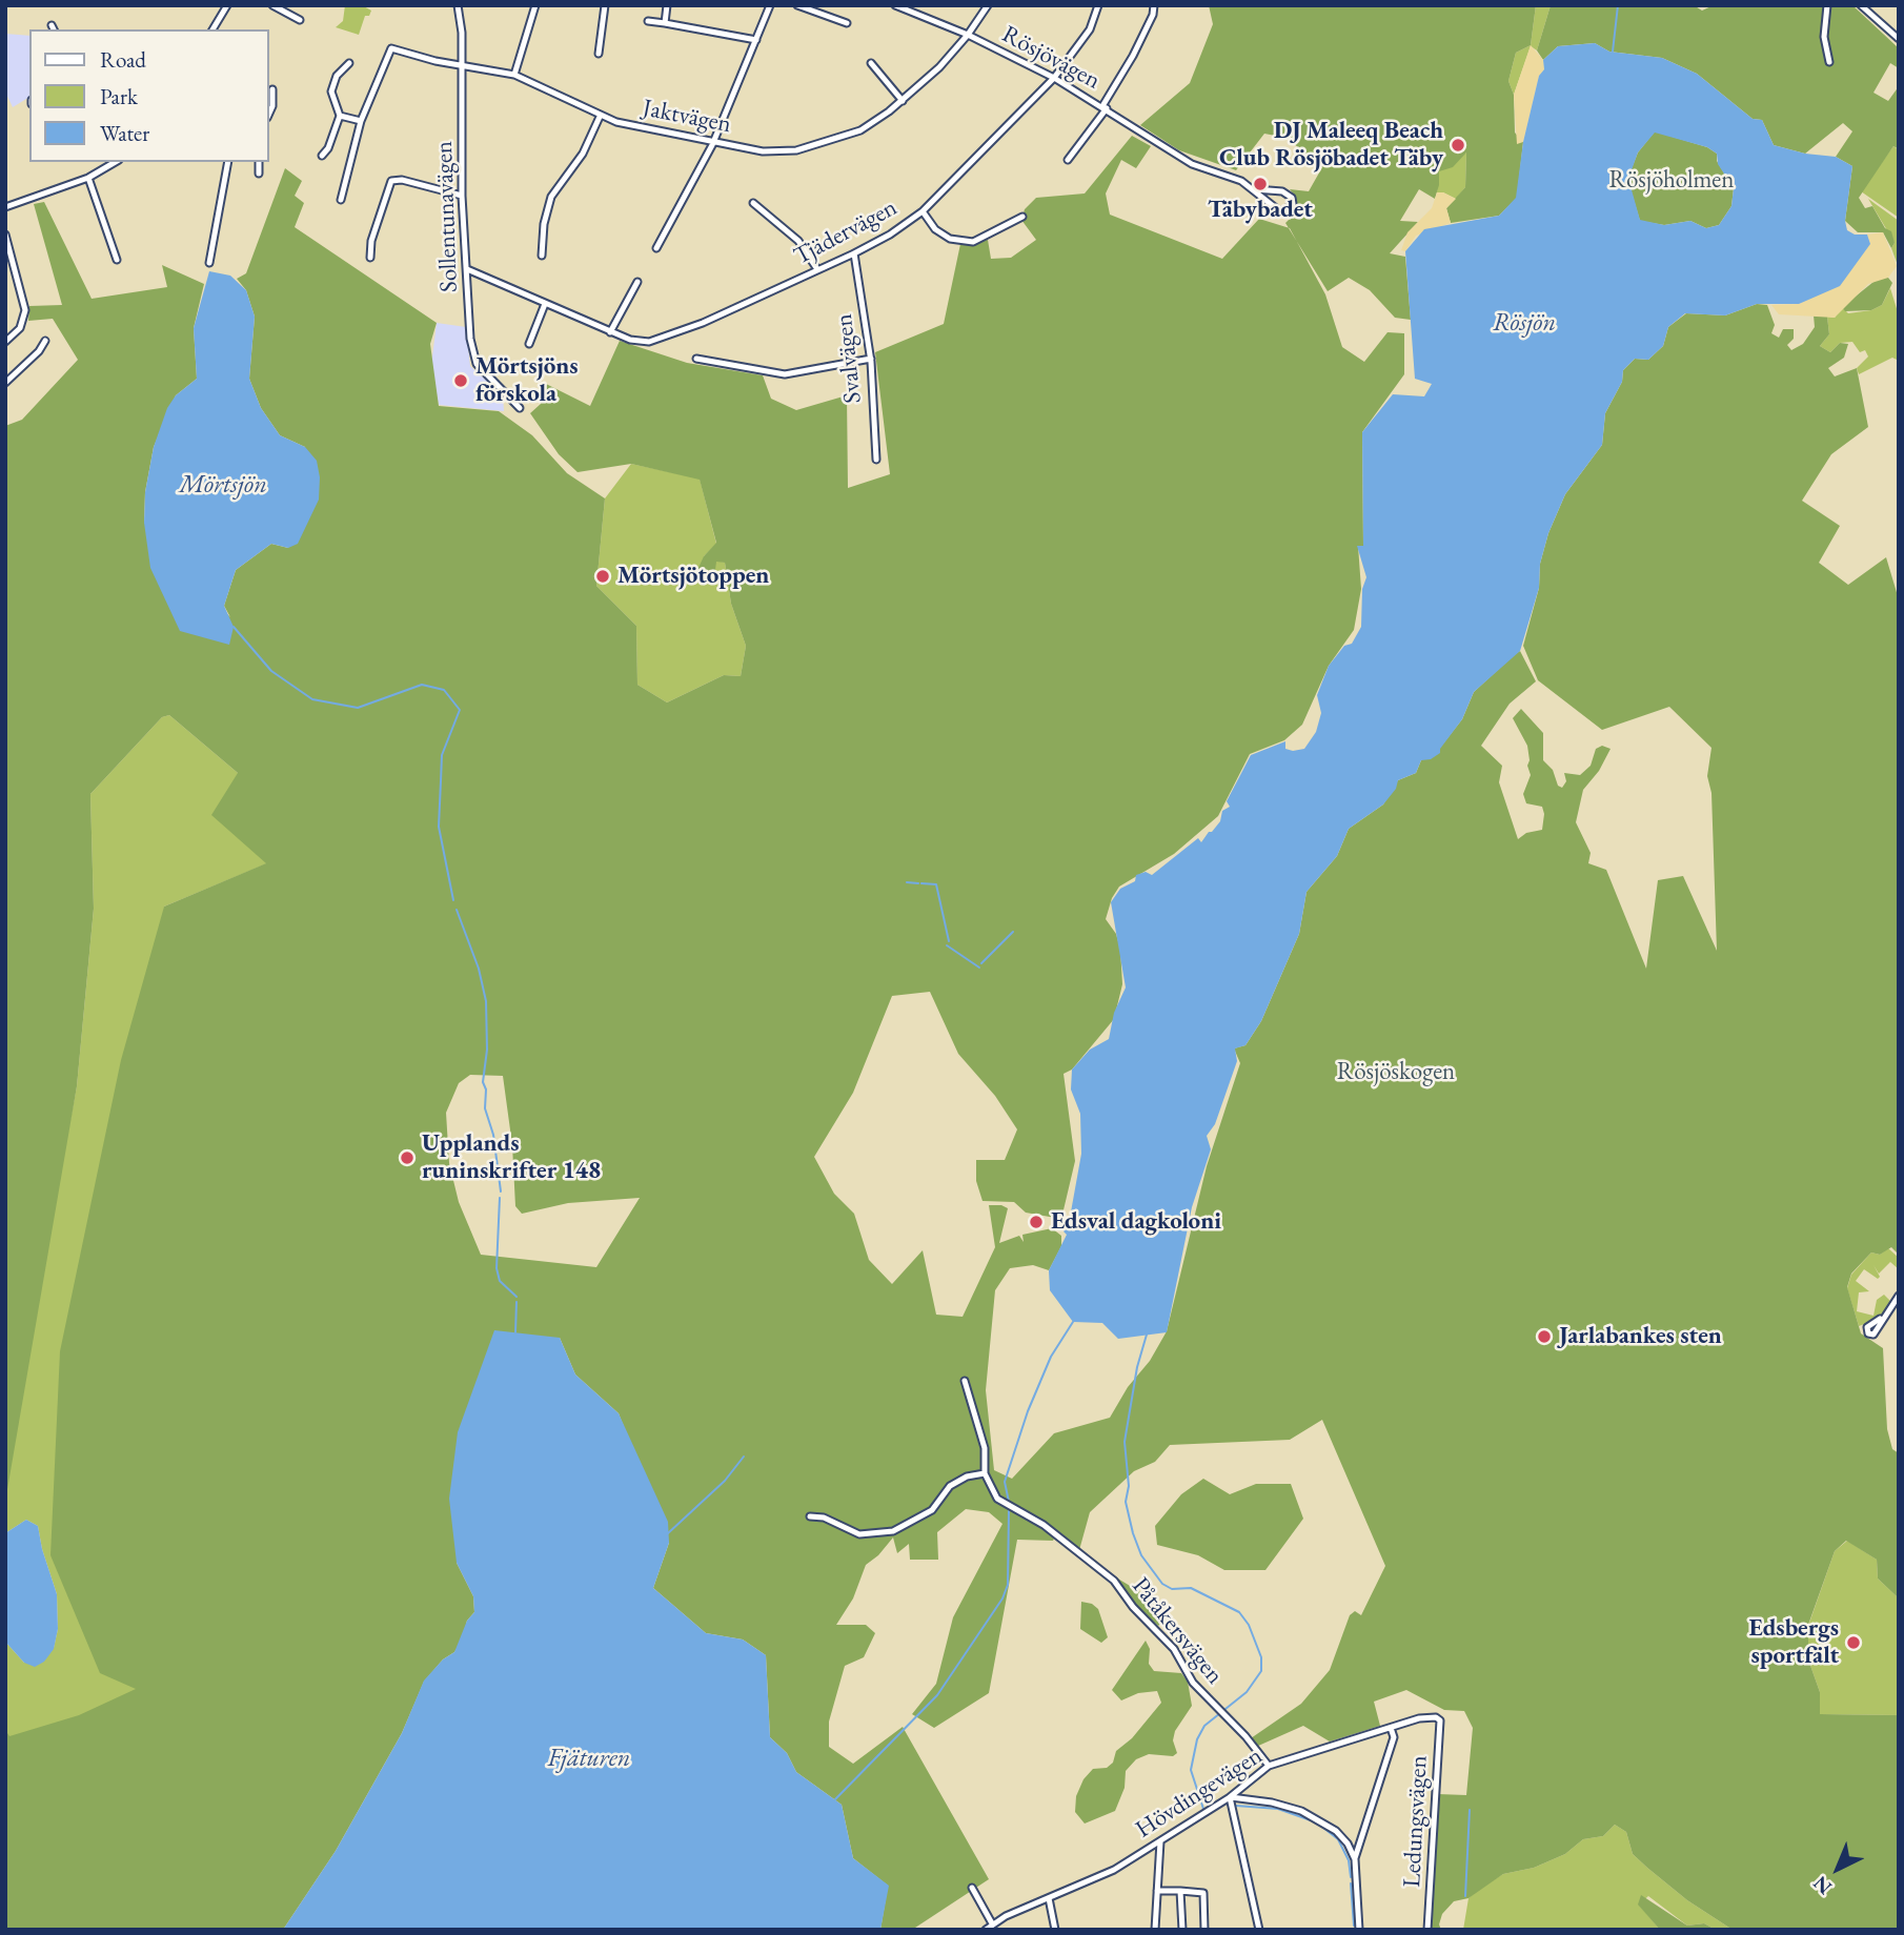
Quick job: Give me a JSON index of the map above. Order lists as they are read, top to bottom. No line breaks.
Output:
{"streets":{"street":["Rösjövägen","Jaktvägen","Sollentunavägen","Tjädervägen","Svalvägen","Påtåkersvägen","Hövdingevägen","Ledungsvägen"]},"crossings":[["Rösjövägen","Jaktvägen"],["Rösjövägen","Tjädervägen"],["Jaktvägen","Sollentunavägen"],["Sollentunavägen","Tjädervägen"],["Tjädervägen","Svalvägen"],["Påtåkersvägen","Hövdingevägen"],["Hövdingevägen","Ledungsvägen"]],"water":["Rösjön","Mörtsjön","Fjäturen"],"parks":["Rösjöholmen","Rösjöskogen"],"places":["DJ Maleeq Beach Club Rösjöbadet Täby","Täbybadet","Mörtsjöns förskola","Mörtsjötoppen","Upplands runinskrifter 148","Edsval dagkoloni","Jarlabankes sten","Edsbergs sportfält"],"legend":["Road","Park","Water"],"north":"bottom left"}
